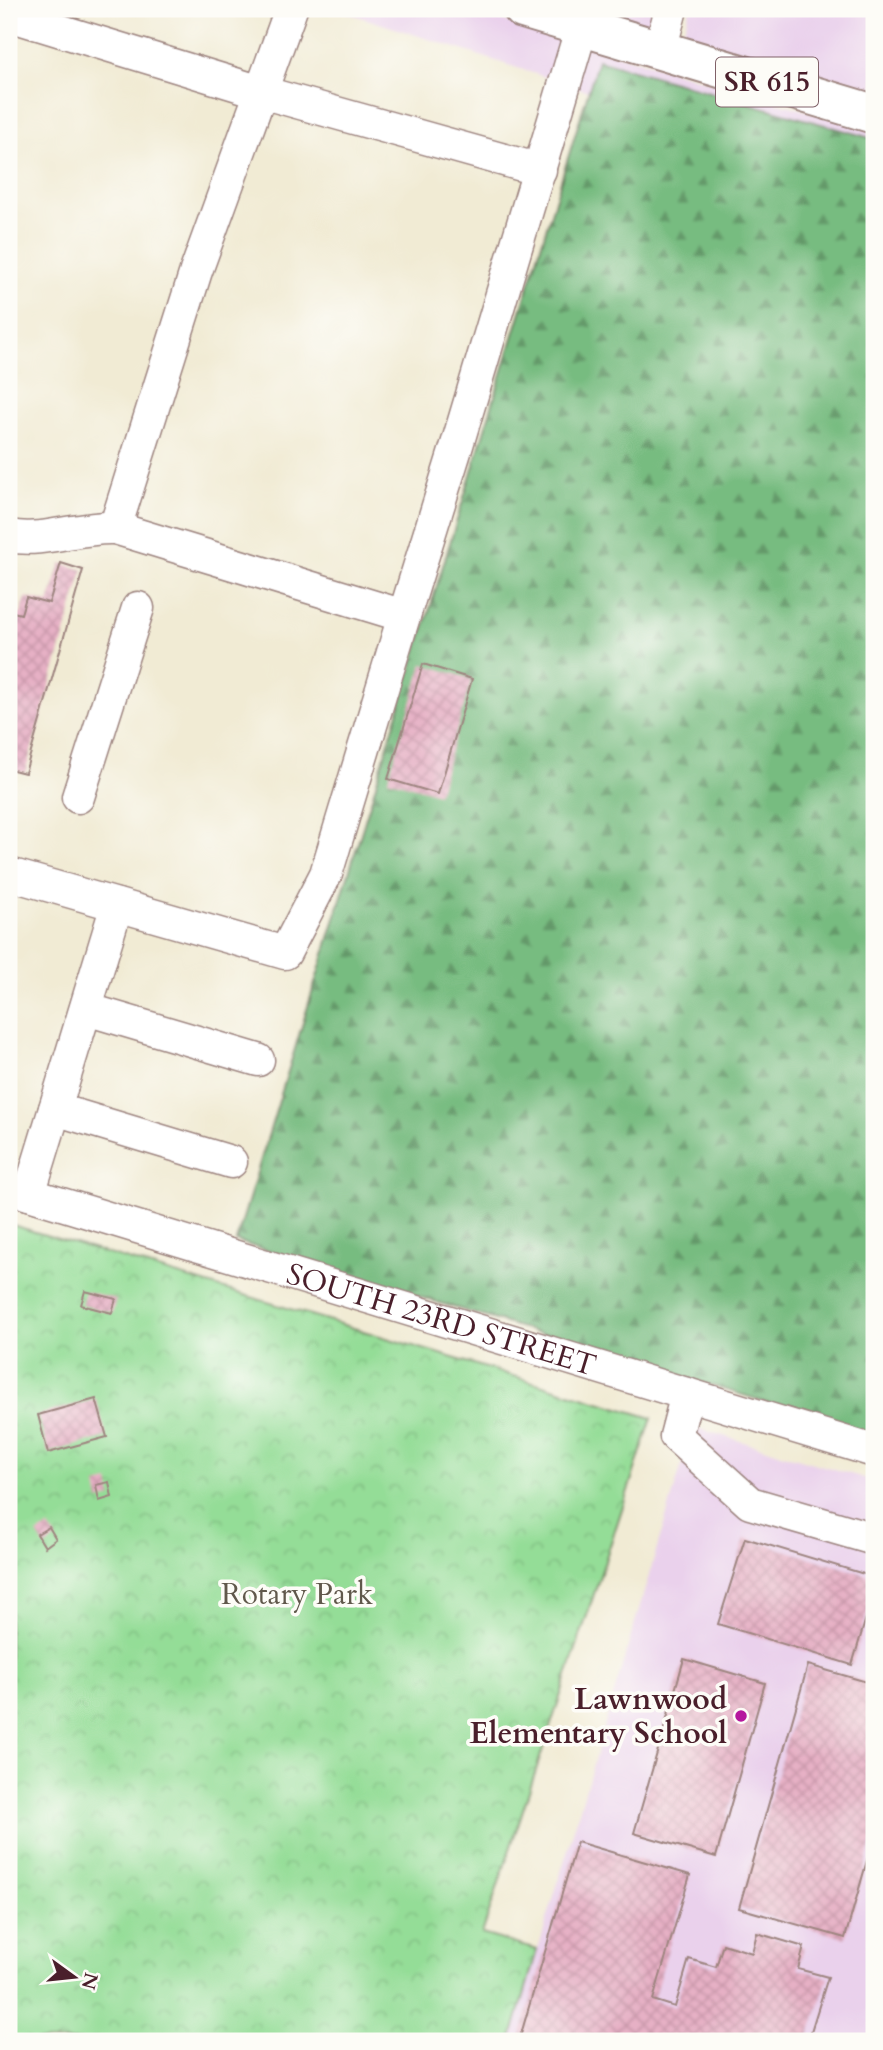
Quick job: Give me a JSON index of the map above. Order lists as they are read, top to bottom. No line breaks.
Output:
{"streets":{"main road":["SR 615"],"street":["SOUTH 23RD STREET"]},"parks":["Rotary Park"],"places":["Lawnwood Elementary School"],"north":"right"}
